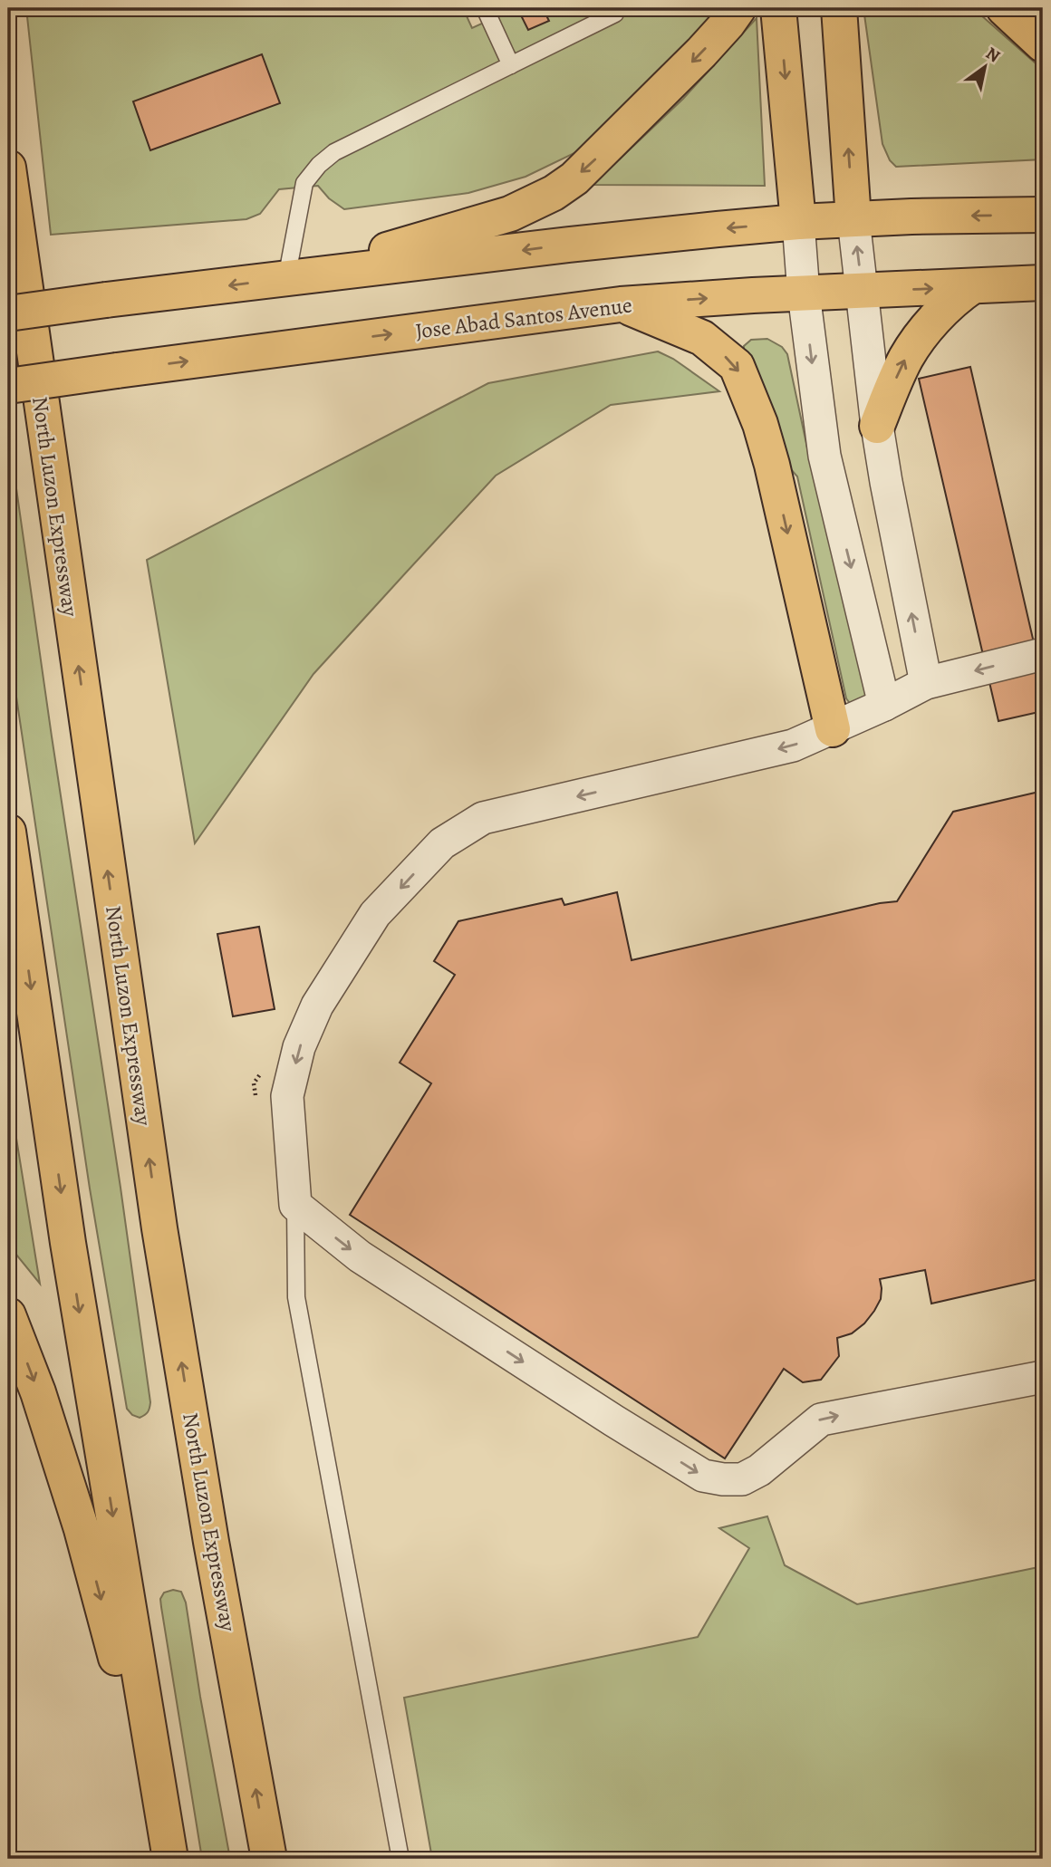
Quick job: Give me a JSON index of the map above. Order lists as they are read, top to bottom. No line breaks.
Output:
{"streets":{"highway":["Jose Abad Santos Avenue","North Luzon Expressway"]},"north":"top right"}
